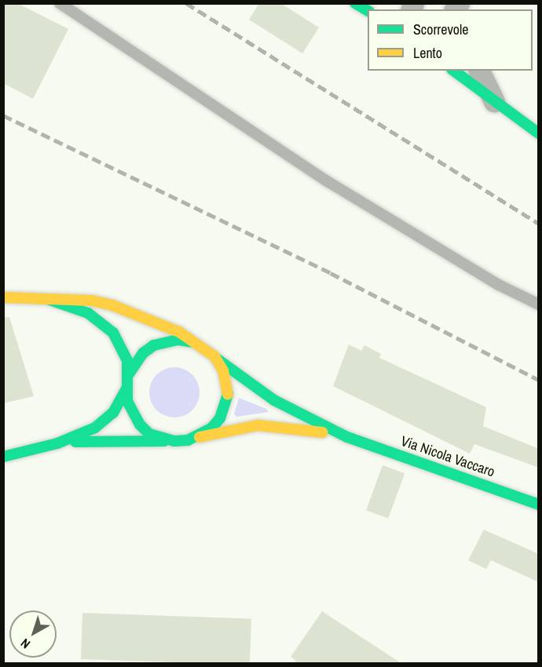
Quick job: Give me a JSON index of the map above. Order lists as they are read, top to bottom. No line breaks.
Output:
{"streets":{"main road":["Via Nicola Vaccaro"]},"legend":["Scorrevole","Lento"],"north":"bottom left"}
